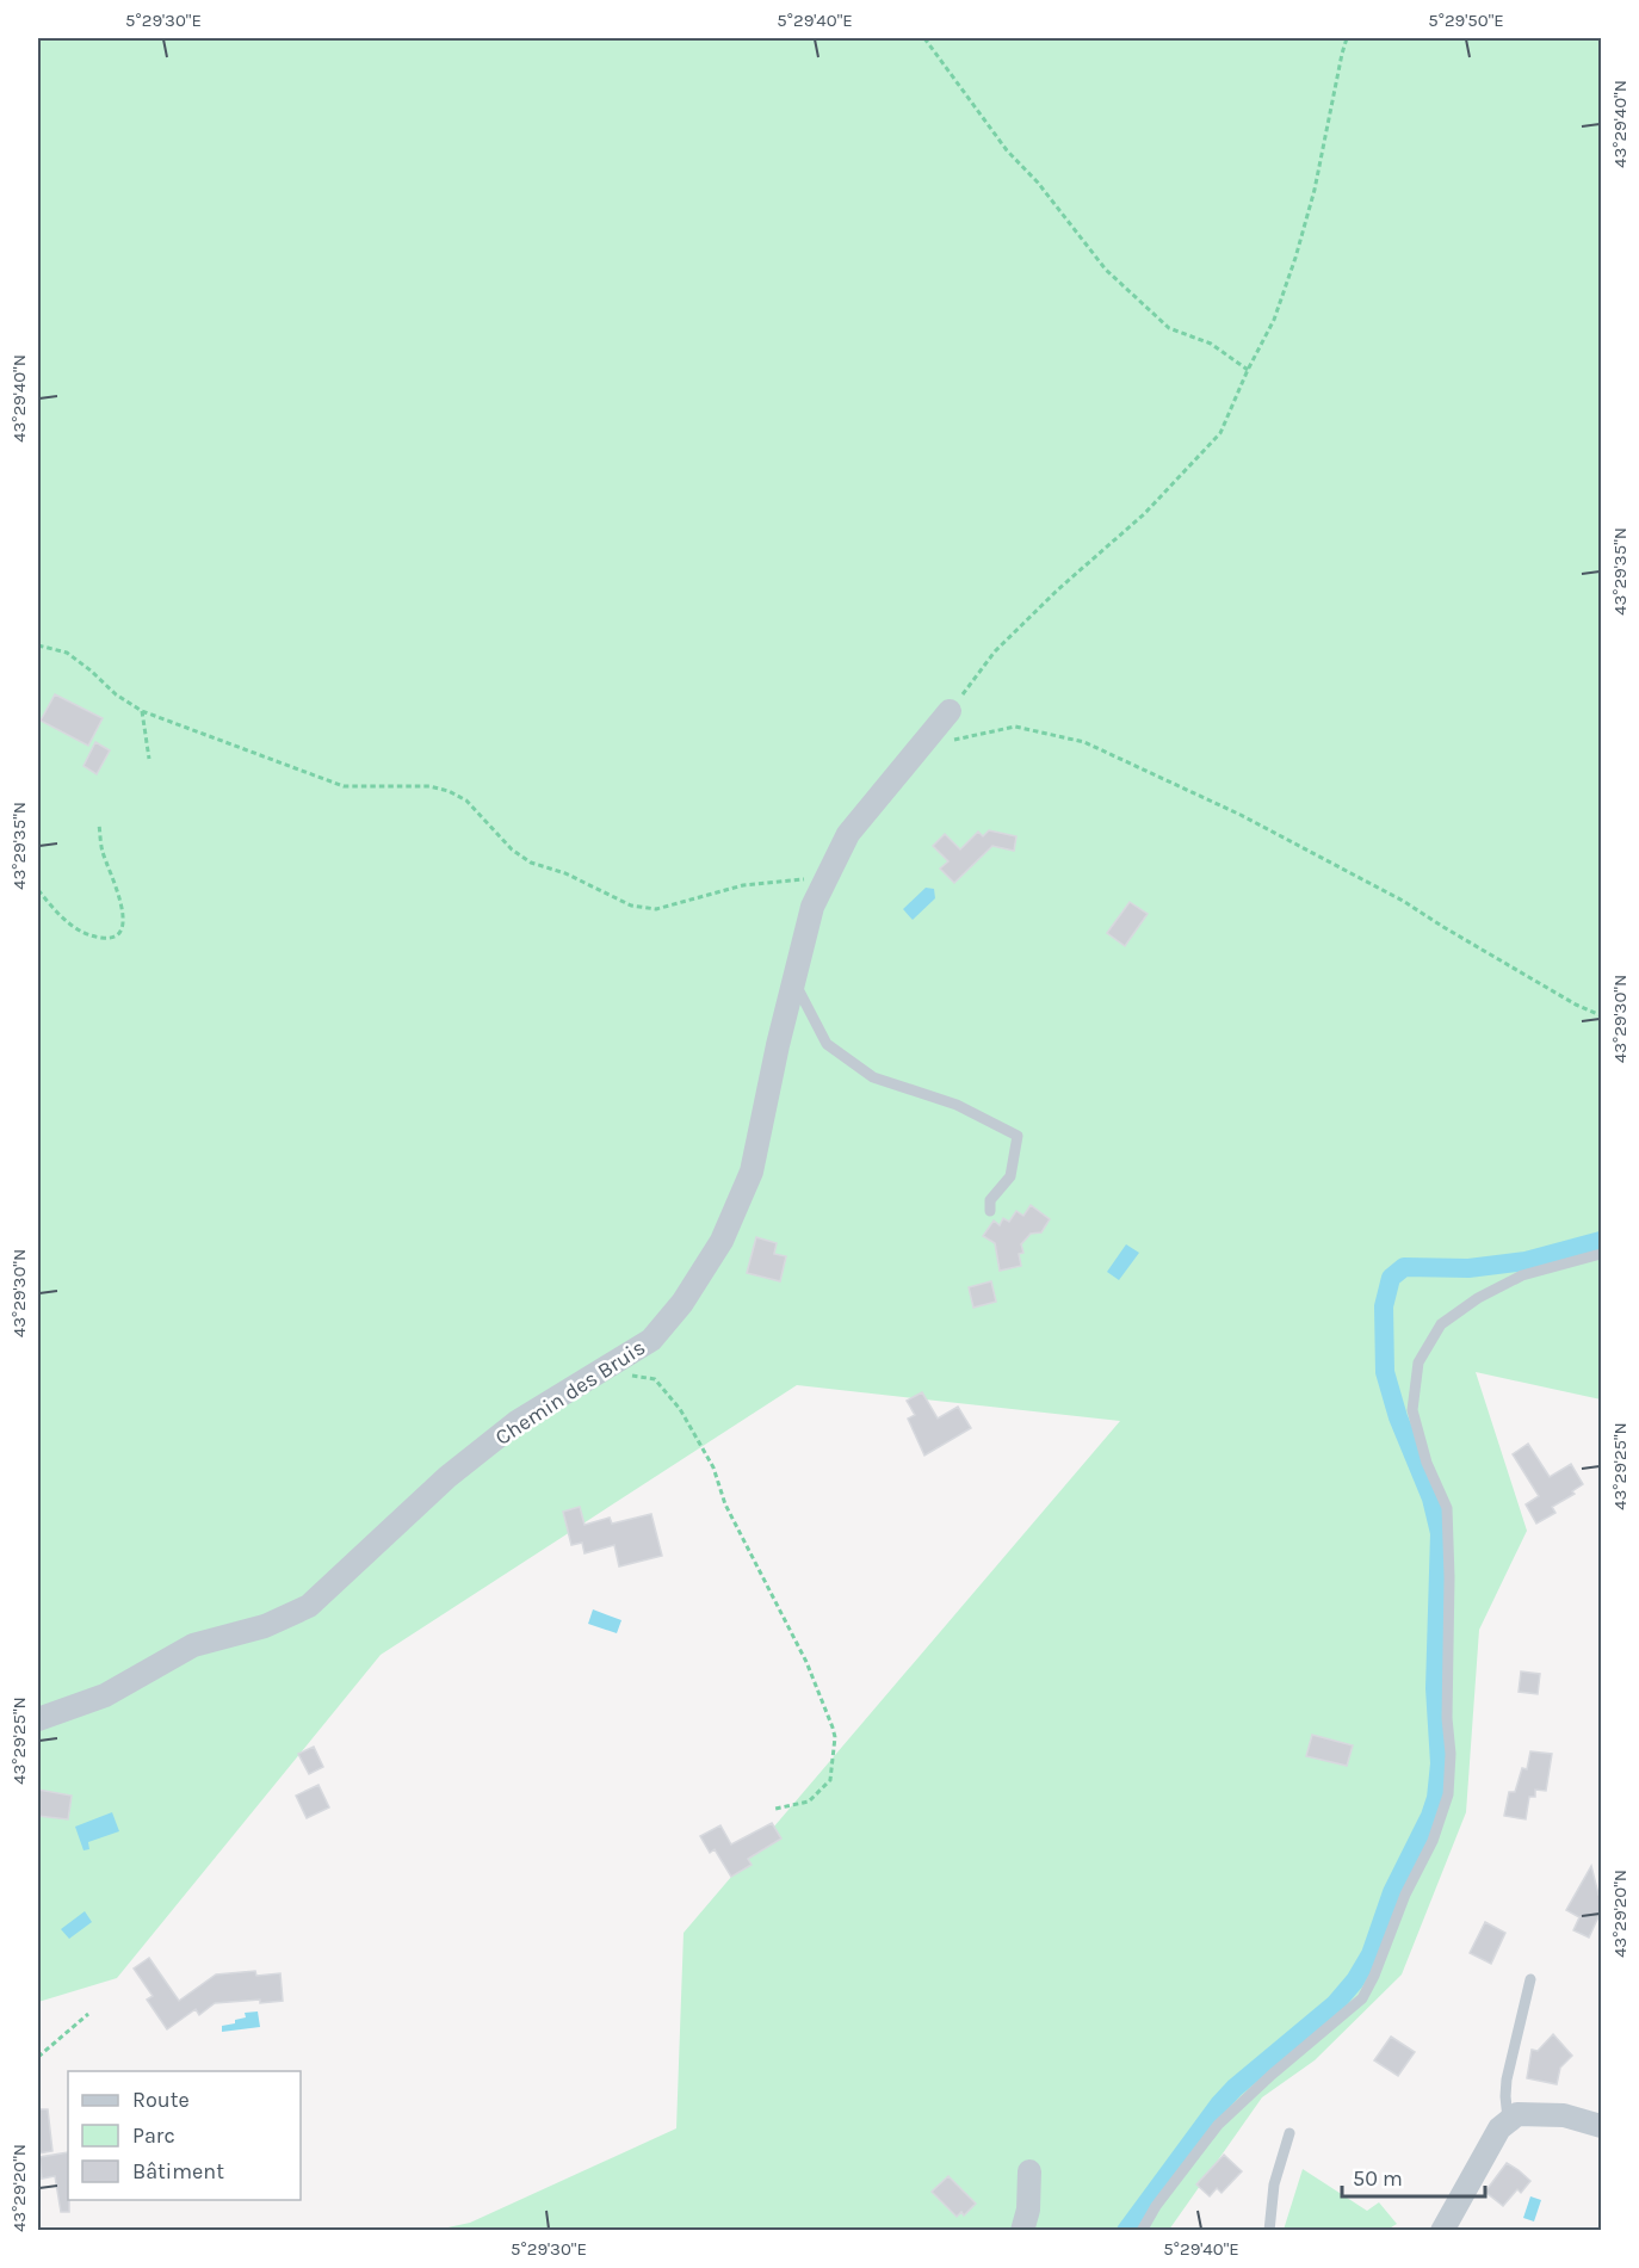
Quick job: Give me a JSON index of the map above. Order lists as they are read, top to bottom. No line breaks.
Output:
{"streets":{"street":["Chemin des Bruis"]},"legend":["Route","Parc","Bâtiment"],"scale_bar":"50 m","coordinates":["5°29'30\"E","5°29'40\"E","5°29'50\"E","43°29'40\"N","43°29'35\"N","43°29'30\"N","43°29'25\"N","43°29'20\"N"]}
